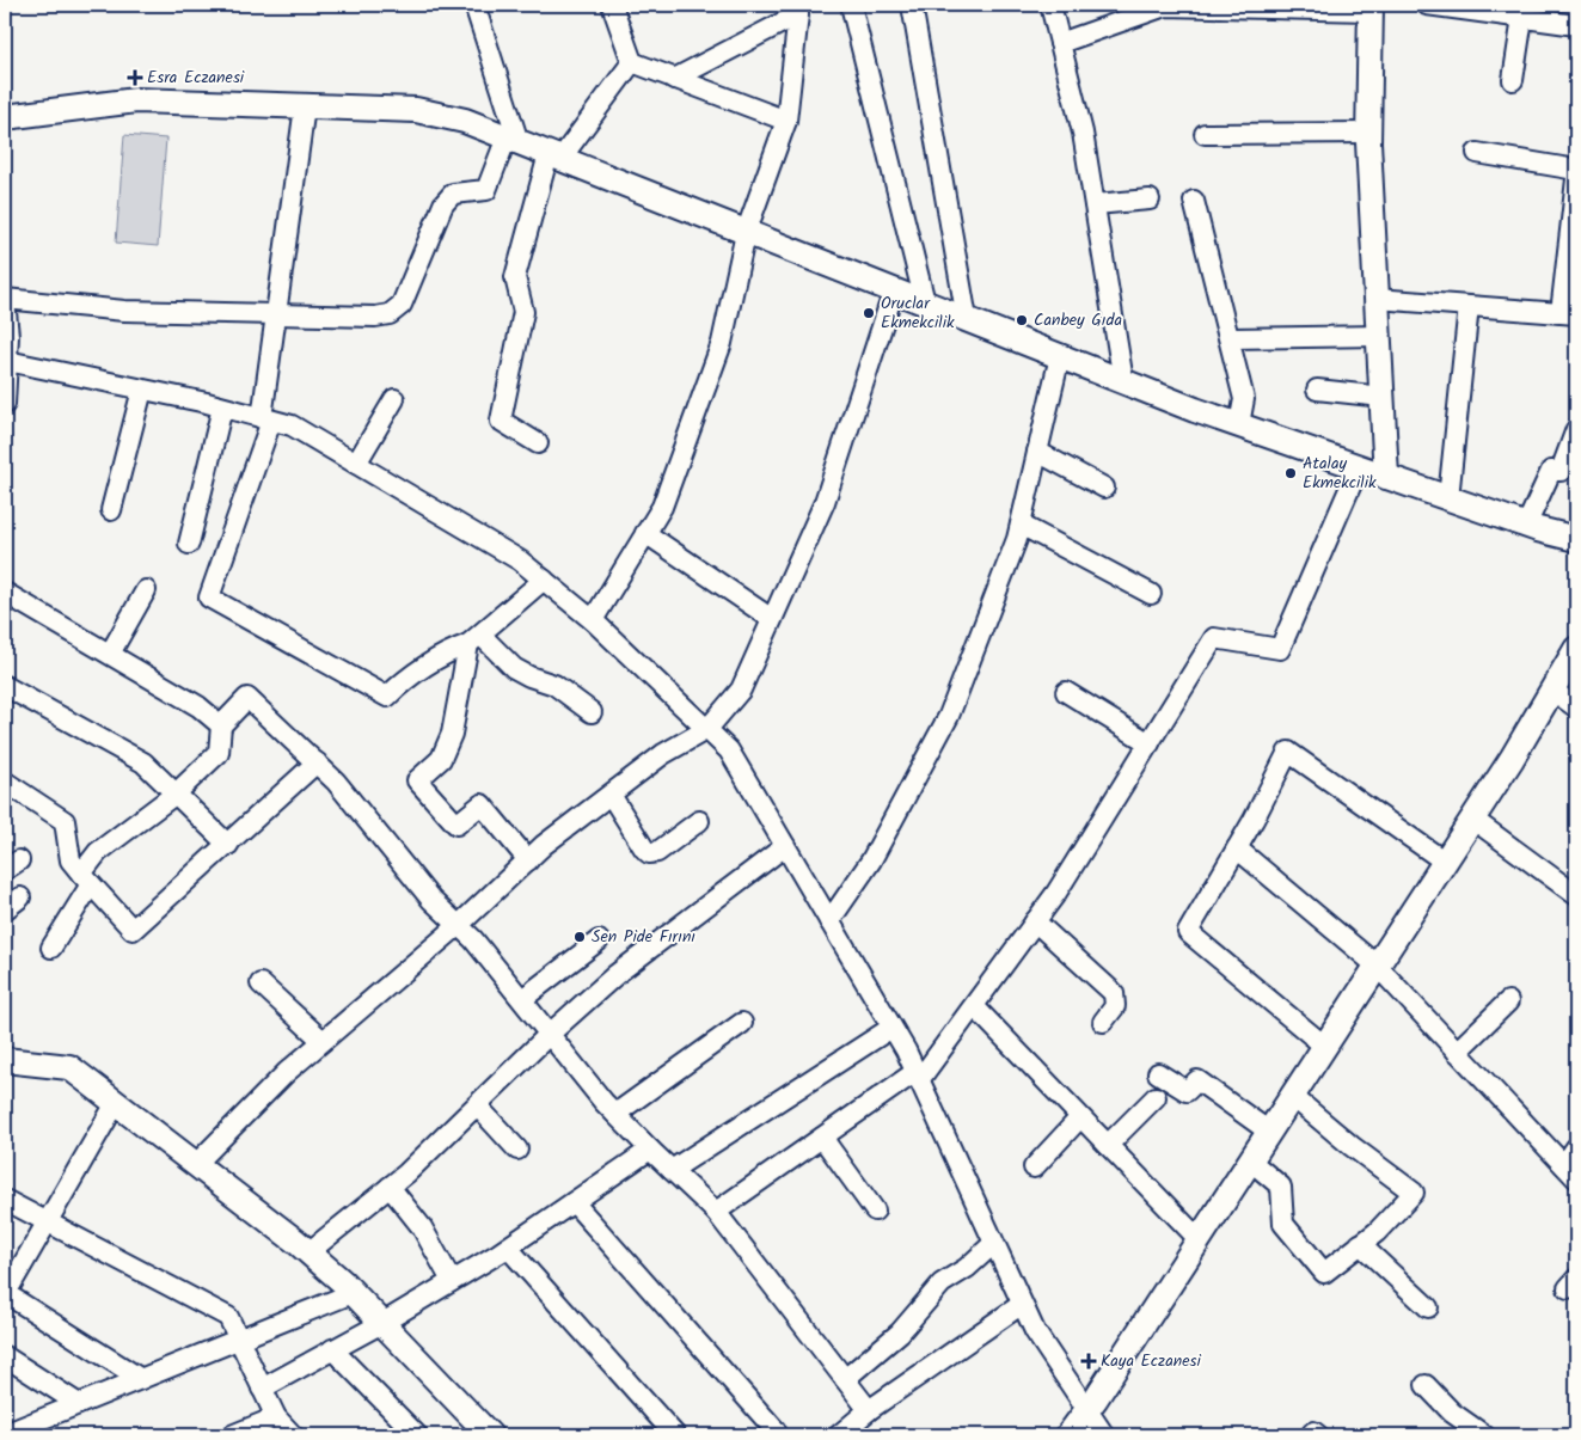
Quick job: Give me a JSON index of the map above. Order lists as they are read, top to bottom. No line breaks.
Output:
{"places":{"health":["Esra Eczanesi","Kaya Eczanesi"],"other":["Oruclar Ekmekcilik","Canbey Gıda","Atalay Ekmekcilik","Sen Pide Fırını"]}}
